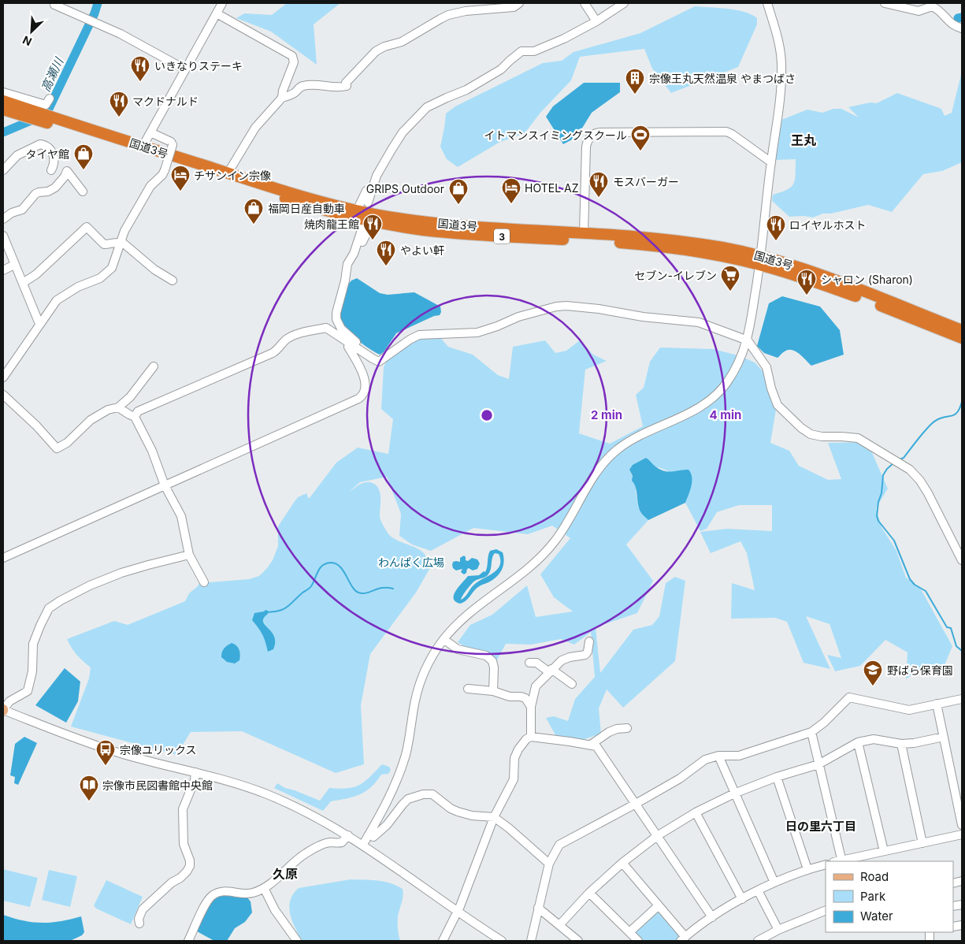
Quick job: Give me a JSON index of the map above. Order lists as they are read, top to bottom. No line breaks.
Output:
{"streets":{"highway":["国道3号","3"]},"districts":["王丸","日の里六丁目","久原"],"water":["高瀬川"],"parks":["わんぱく広場"],"places":{"restaurant":["いきなりステーキ","マクドナルド","モスバーガー","焼肉龍王館","ロイヤルホスト","やよい軒","シャロン (Sharon)"],"building":["宗像王丸天然温泉 やまつばさ"],"sports":["イトマンスイミングスクール"],"shop":["タイヤ館","GRIPS Outdoor","福岡日産自動車"],"hotel":["チサンイン宗像","HOTEL AZ"],"supermarket":["セブン-イレブン"],"school or university":["野ばら保育園"],"bus stop":["宗像ユリックス"],"library":["宗像市民図書館中央館"]},"legend":["Road","Park","Water"],"north":"bottom left","rings":["2 min","4 min"]}
